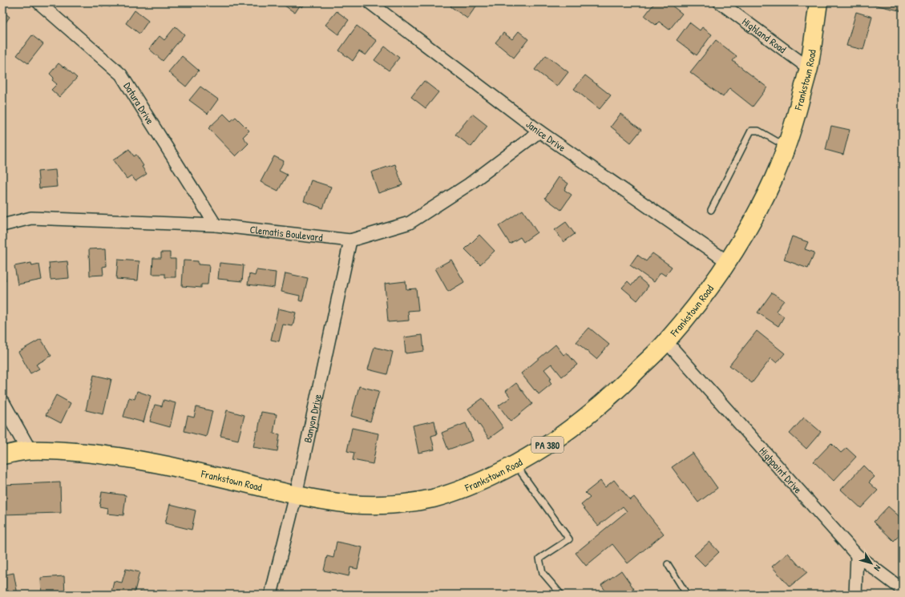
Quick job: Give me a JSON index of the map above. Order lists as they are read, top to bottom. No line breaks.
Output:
{"streets":{"main road":["Frankstown Road","PA 380"],"street":["Highland Road","Datura Drive","Janice Drive","Clematis Boulevard","Banyon Drive","Highpoint Drive"]},"crossings":[["Highland Road","Frankstown Road"],["Frankstown Road","Janice Drive"],["Frankstown Road","Banyon Drive"],["Frankstown Road","Highpoint Drive"],["Datura Drive","Clematis Boulevard"],["Janice Drive","Clematis Boulevard"],["Clematis Boulevard","Banyon Drive"]],"north":"bottom right"}
